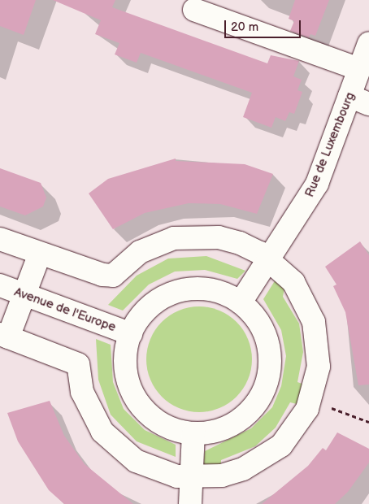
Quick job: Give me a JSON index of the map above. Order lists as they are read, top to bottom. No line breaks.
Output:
{"streets":{"street":["Rue de Luxembourg","Avenue de l'Europe"]},"crossings":[["Rue de Luxembourg","Avenue de l'Europe"]],"scale_bar":"20 m"}
